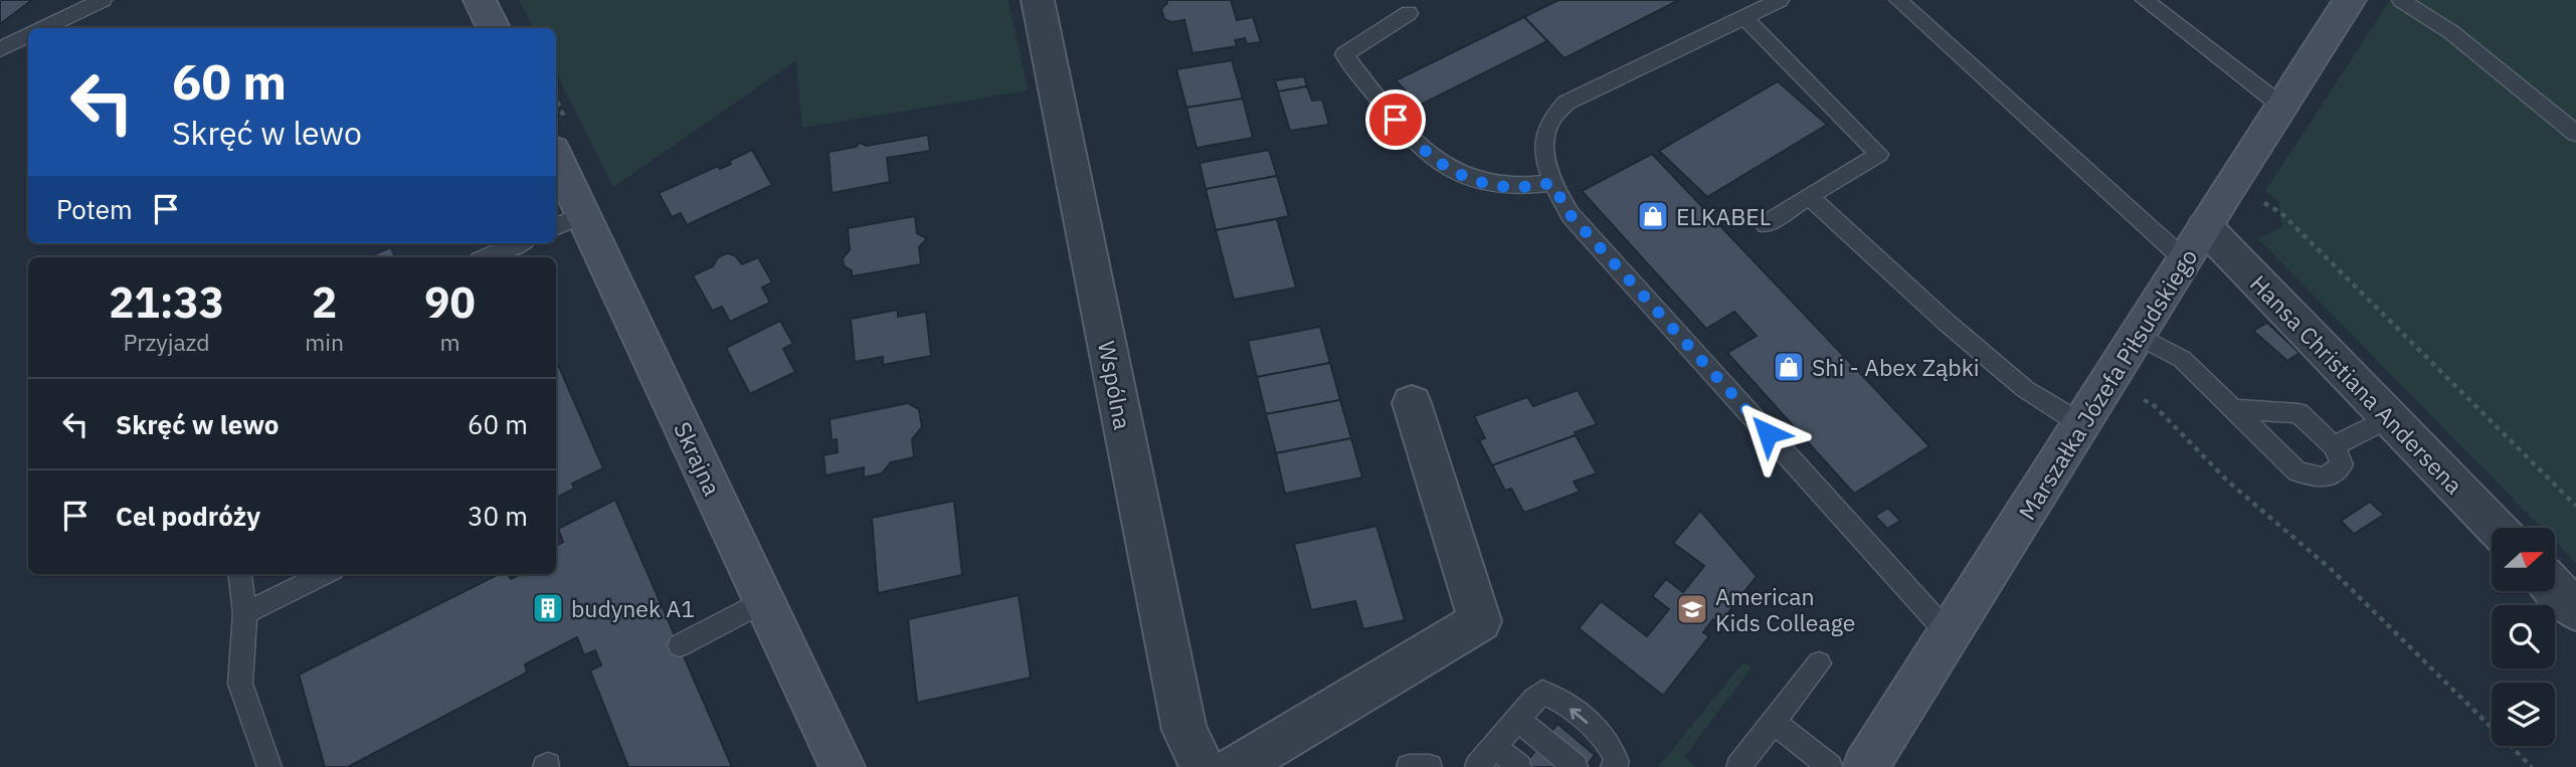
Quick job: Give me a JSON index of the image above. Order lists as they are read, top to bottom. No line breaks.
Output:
{"streets":{"street":["Marszałka Józefa Piłsudskiego","Hansa Christiana Andersena","Wspólna","Skrajna"]},"crossings":[["Marszałka Józefa Piłsudskiego","Hansa Christiana Andersena"]],"places":{"shop":["ELKABEL","Shi - Abex Ząbki"],"building":["budynek A1"],"school or university":["American Kids Colleage"]},"north":"right","page":{"turn":["60 m","Skręć w lewo"],"then":"Potem","eta":["21:33","Przyjazd","2","min","90","m"],"list":[{"name":"Skręć w lewo","value":"60 m"},{"name":"Cel podróży","value":"30 m"}]}}
